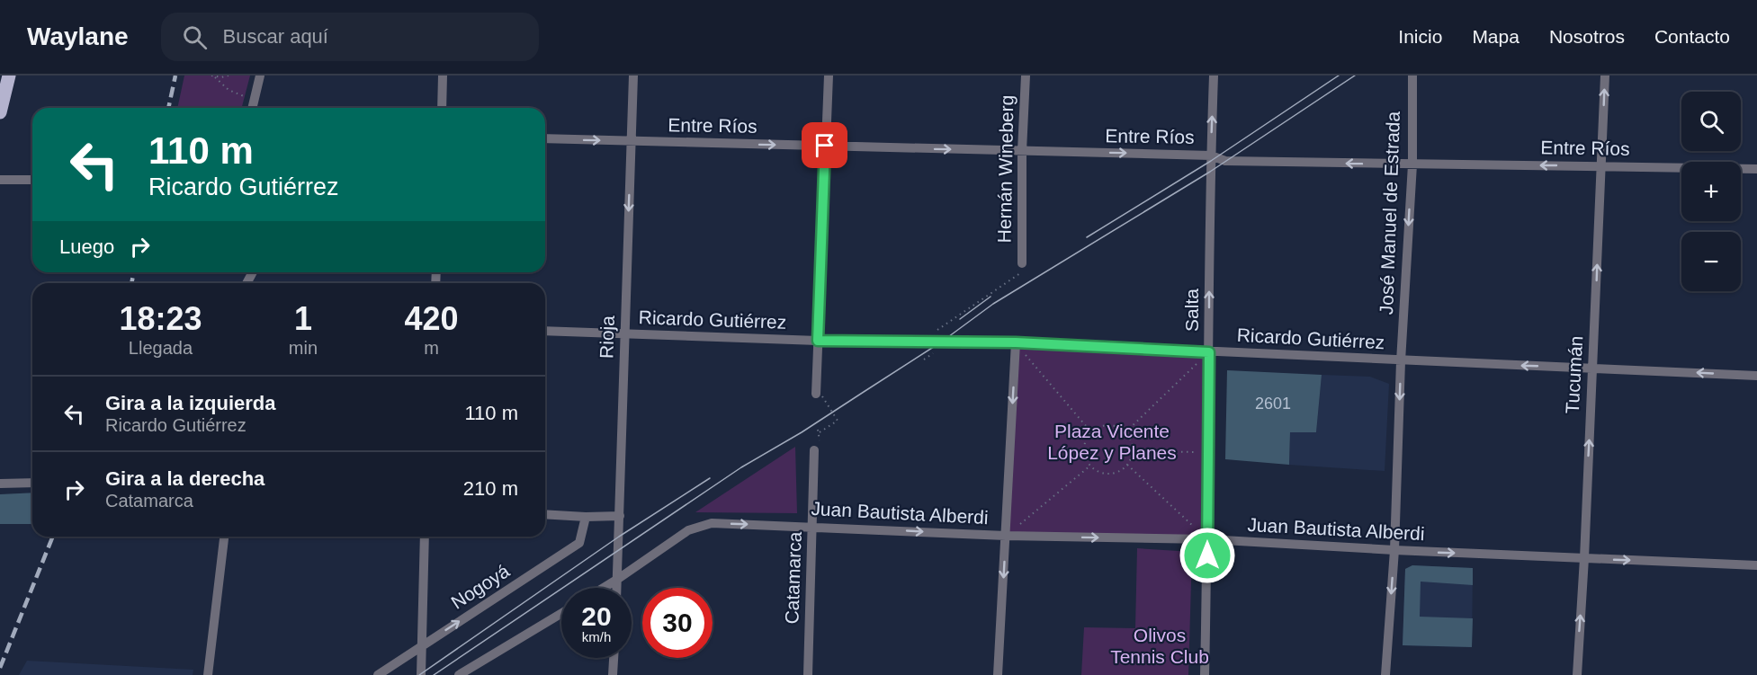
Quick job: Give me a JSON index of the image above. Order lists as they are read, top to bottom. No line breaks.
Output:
{"streets":{"street":["Entre Ríos","Hernán Wineberg","José Manuel de Estrada","Salta","Ricardo Gutiérrez","Rioja","Tucumán","Juan Bautista Alberdi","Catamarca","Nogoyá"]},"crossings":[["Entre Ríos","Hernán Wineberg"],["Entre Ríos","José Manuel de Estrada"],["Entre Ríos","Salta"],["Entre Ríos","Rioja"],["Entre Ríos","Tucumán"],["José Manuel de Estrada","Ricardo Gutiérrez"],["José Manuel de Estrada","Juan Bautista Alberdi"],["Salta","Ricardo Gutiérrez"],["Salta","Juan Bautista Alberdi"],["Ricardo Gutiérrez","Rioja"],["Ricardo Gutiérrez","Tucumán"],["Rioja","Juan Bautista Alberdi"],["Tucumán","Juan Bautista Alberdi"],["Juan Bautista Alberdi","Catamarca"]],"one_way":["José Manuel de Estrada","Salta","Rioja","Tucumán","Juan Bautista Alberdi"],"parks":["Plaza Vicente López y Planes","Olivos Tennis Club"],"house_numbers":["2601"],"page":{"header":"Waylane","search":"Buscar aquí","nav":["Inicio","Mapa","Nosotros","Contacto"],"map_buttons":["+","−"],"turn":["110 m","Ricardo Gutiérrez"],"then":"Luego","eta":["18:23","Llegada","1","min","420","m"],"list":[{"name":"Gira a la izquierda","note":"Ricardo Gutiérrez","value":"110 m"},{"name":"Gira a la derecha","note":"Catamarca","value":"210 m"}],"speed":"20 km/h","limit":"30"}}
